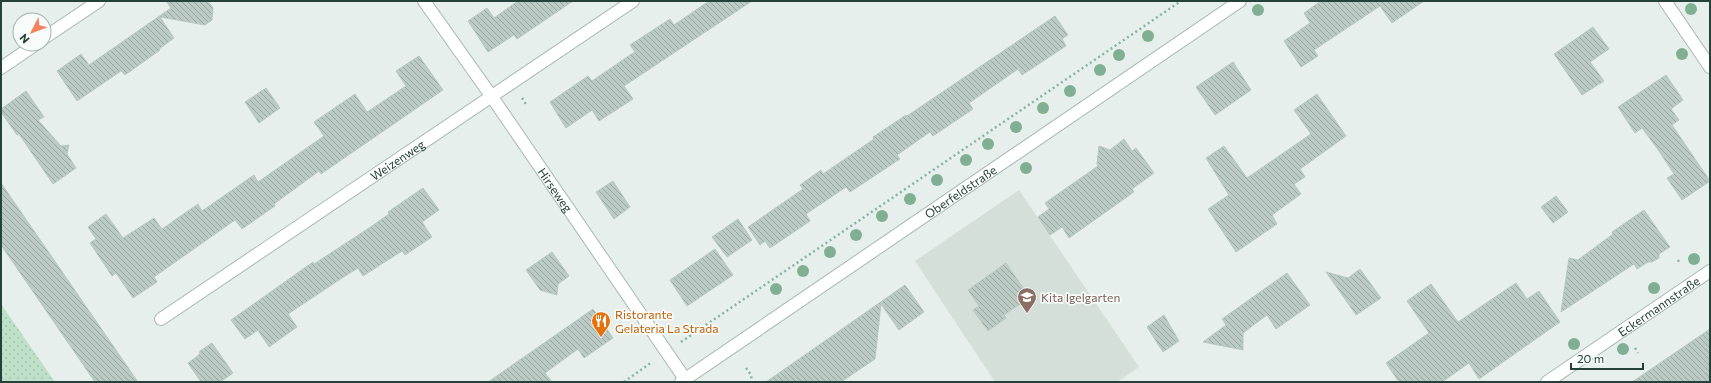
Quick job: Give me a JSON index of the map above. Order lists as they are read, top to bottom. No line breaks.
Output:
{"streets":{"street":["Weizenweg","Hirseweg","Oberfeldstraße","Eckermannstraße"]},"crossings":[["Weizenweg","Hirseweg"],["Hirseweg","Oberfeldstraße"]],"places":{"school or university":["Kita Igelgarten"],"restaurant":["Ristorante Gelateria La Strada"]},"scale_bar":"20 m","north":"bottom left"}
